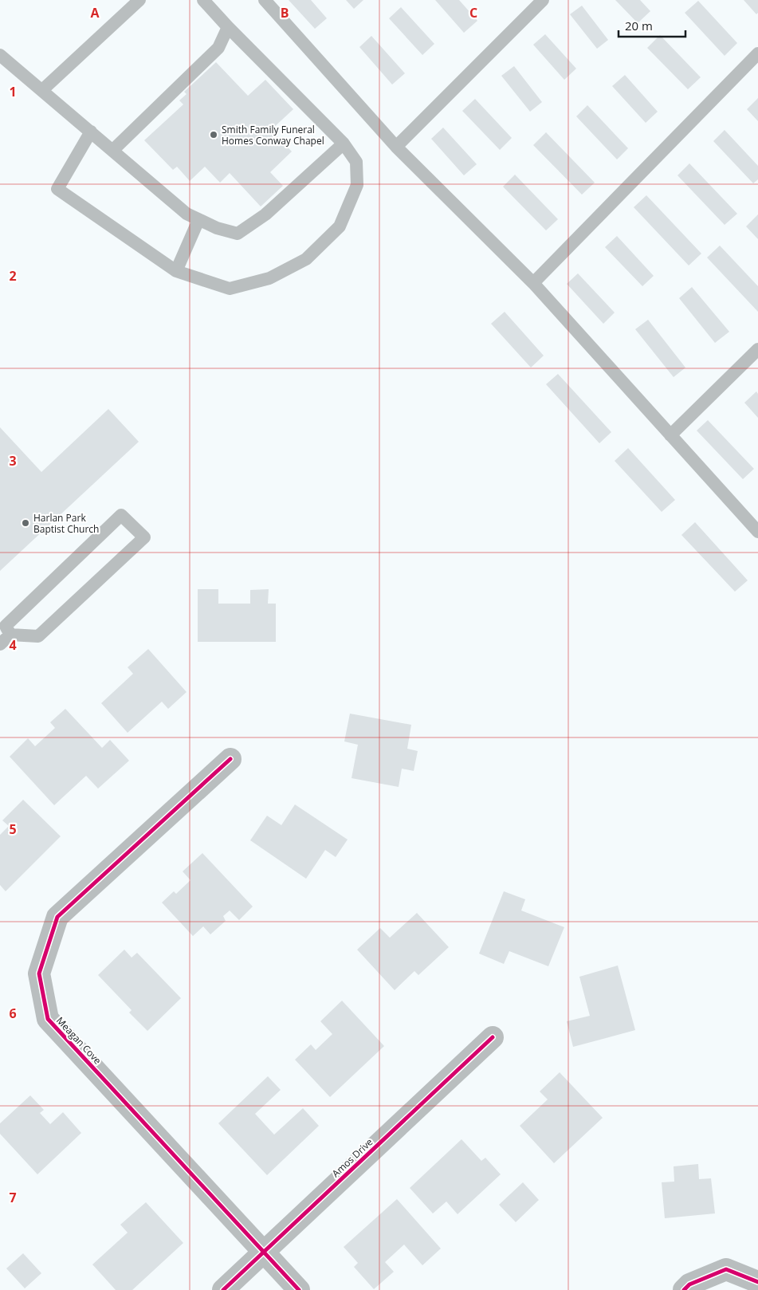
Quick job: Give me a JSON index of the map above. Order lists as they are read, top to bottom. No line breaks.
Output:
{"streets":{"street":["Meagan Cove","Amos Drive"]},"crossings":[["Meagan Cove","Amos Drive"]],"places":["Smith Family Funeral Homes Conway Chapel","Harlan Park Baptist Church"],"scale_bar":"20 m","grid":{"columns":["A","B","C"],"rows":["1","2","3","4","5","6","7"]}}
